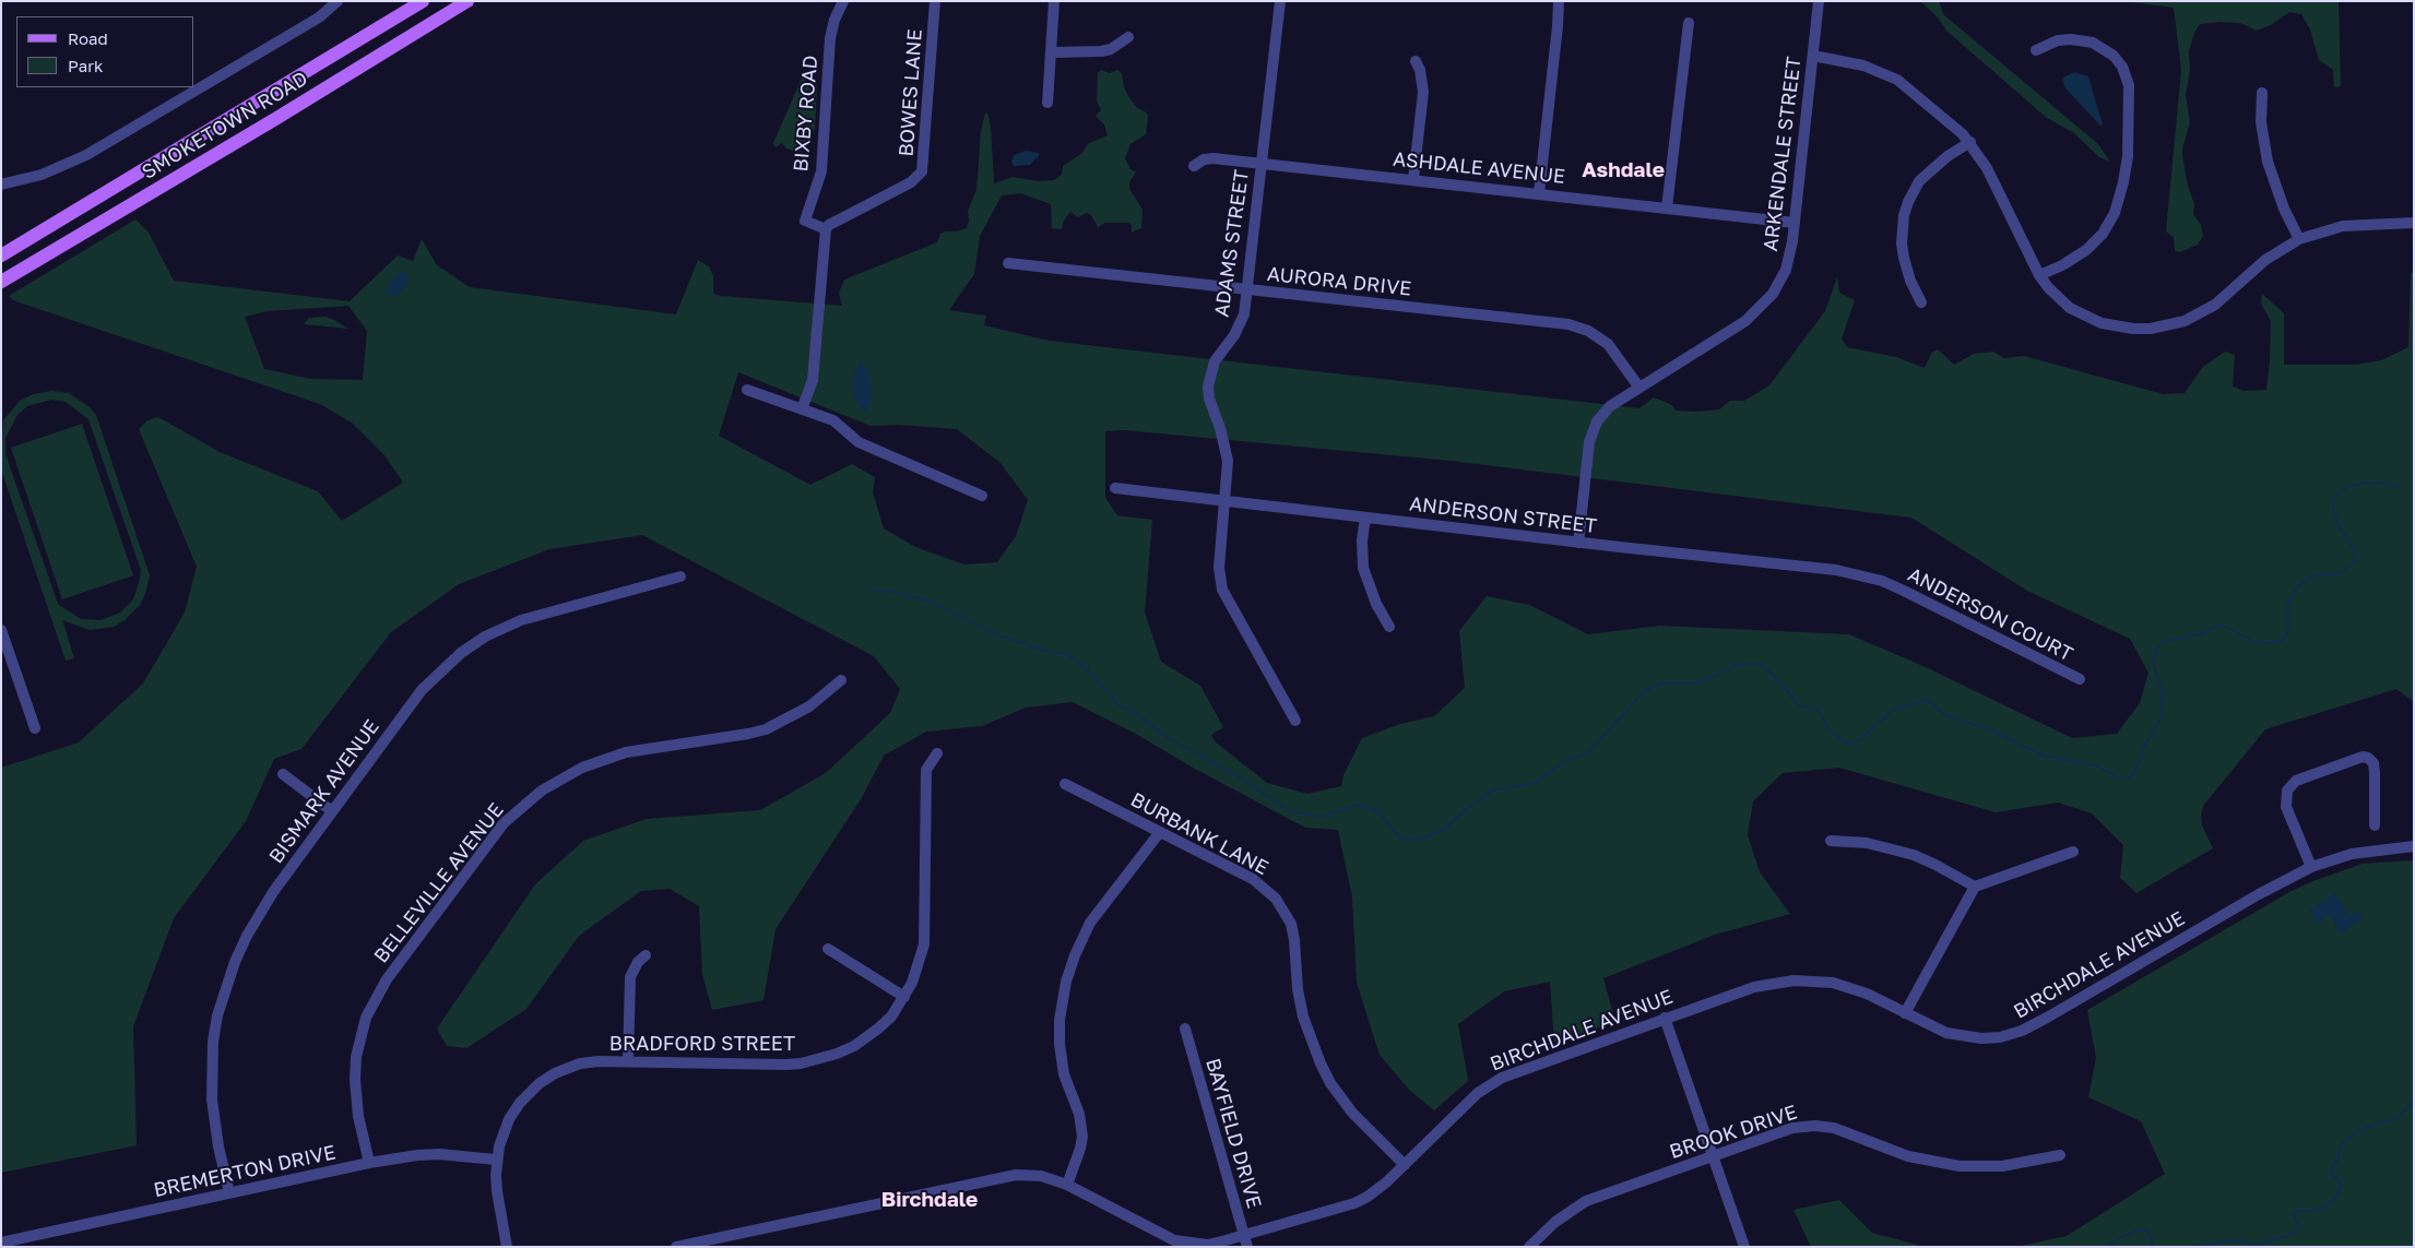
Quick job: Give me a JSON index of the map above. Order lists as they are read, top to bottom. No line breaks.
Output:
{"streets":{"main road":["SMOKETOWN ROAD"],"street":["BOWES LANE","BIXBY ROAD","ARKENDALE STREET","ASHDALE AVENUE","ADAMS STREET","AURORA DRIVE","ANDERSON STREET","ANDERSON COURT","BISMARK AVENUE","BURBANK LANE","BELLEVILLE AVENUE","BIRCHDALE AVENUE","BRADFORD STREET","BROOK DRIVE","BAYFIELD DRIVE","BREMERTON DRIVE"]},"crossings":[["BOWES LANE","BIXBY ROAD"],["ARKENDALE STREET","ASHDALE AVENUE"],["ARKENDALE STREET","AURORA DRIVE"],["ARKENDALE STREET","ANDERSON STREET"],["ASHDALE AVENUE","ADAMS STREET"],["ADAMS STREET","AURORA DRIVE"],["ADAMS STREET","ANDERSON STREET"],["ANDERSON STREET","ANDERSON COURT"],["BISMARK AVENUE","BREMERTON DRIVE"],["BURBANK LANE","BIRCHDALE AVENUE"],["BELLEVILLE AVENUE","BREMERTON DRIVE"],["BIRCHDALE AVENUE","BAYFIELD DRIVE"],["BRADFORD STREET","BREMERTON DRIVE"]],"districts":["Ashdale","Birchdale"],"legend":["Road","Park"]}
